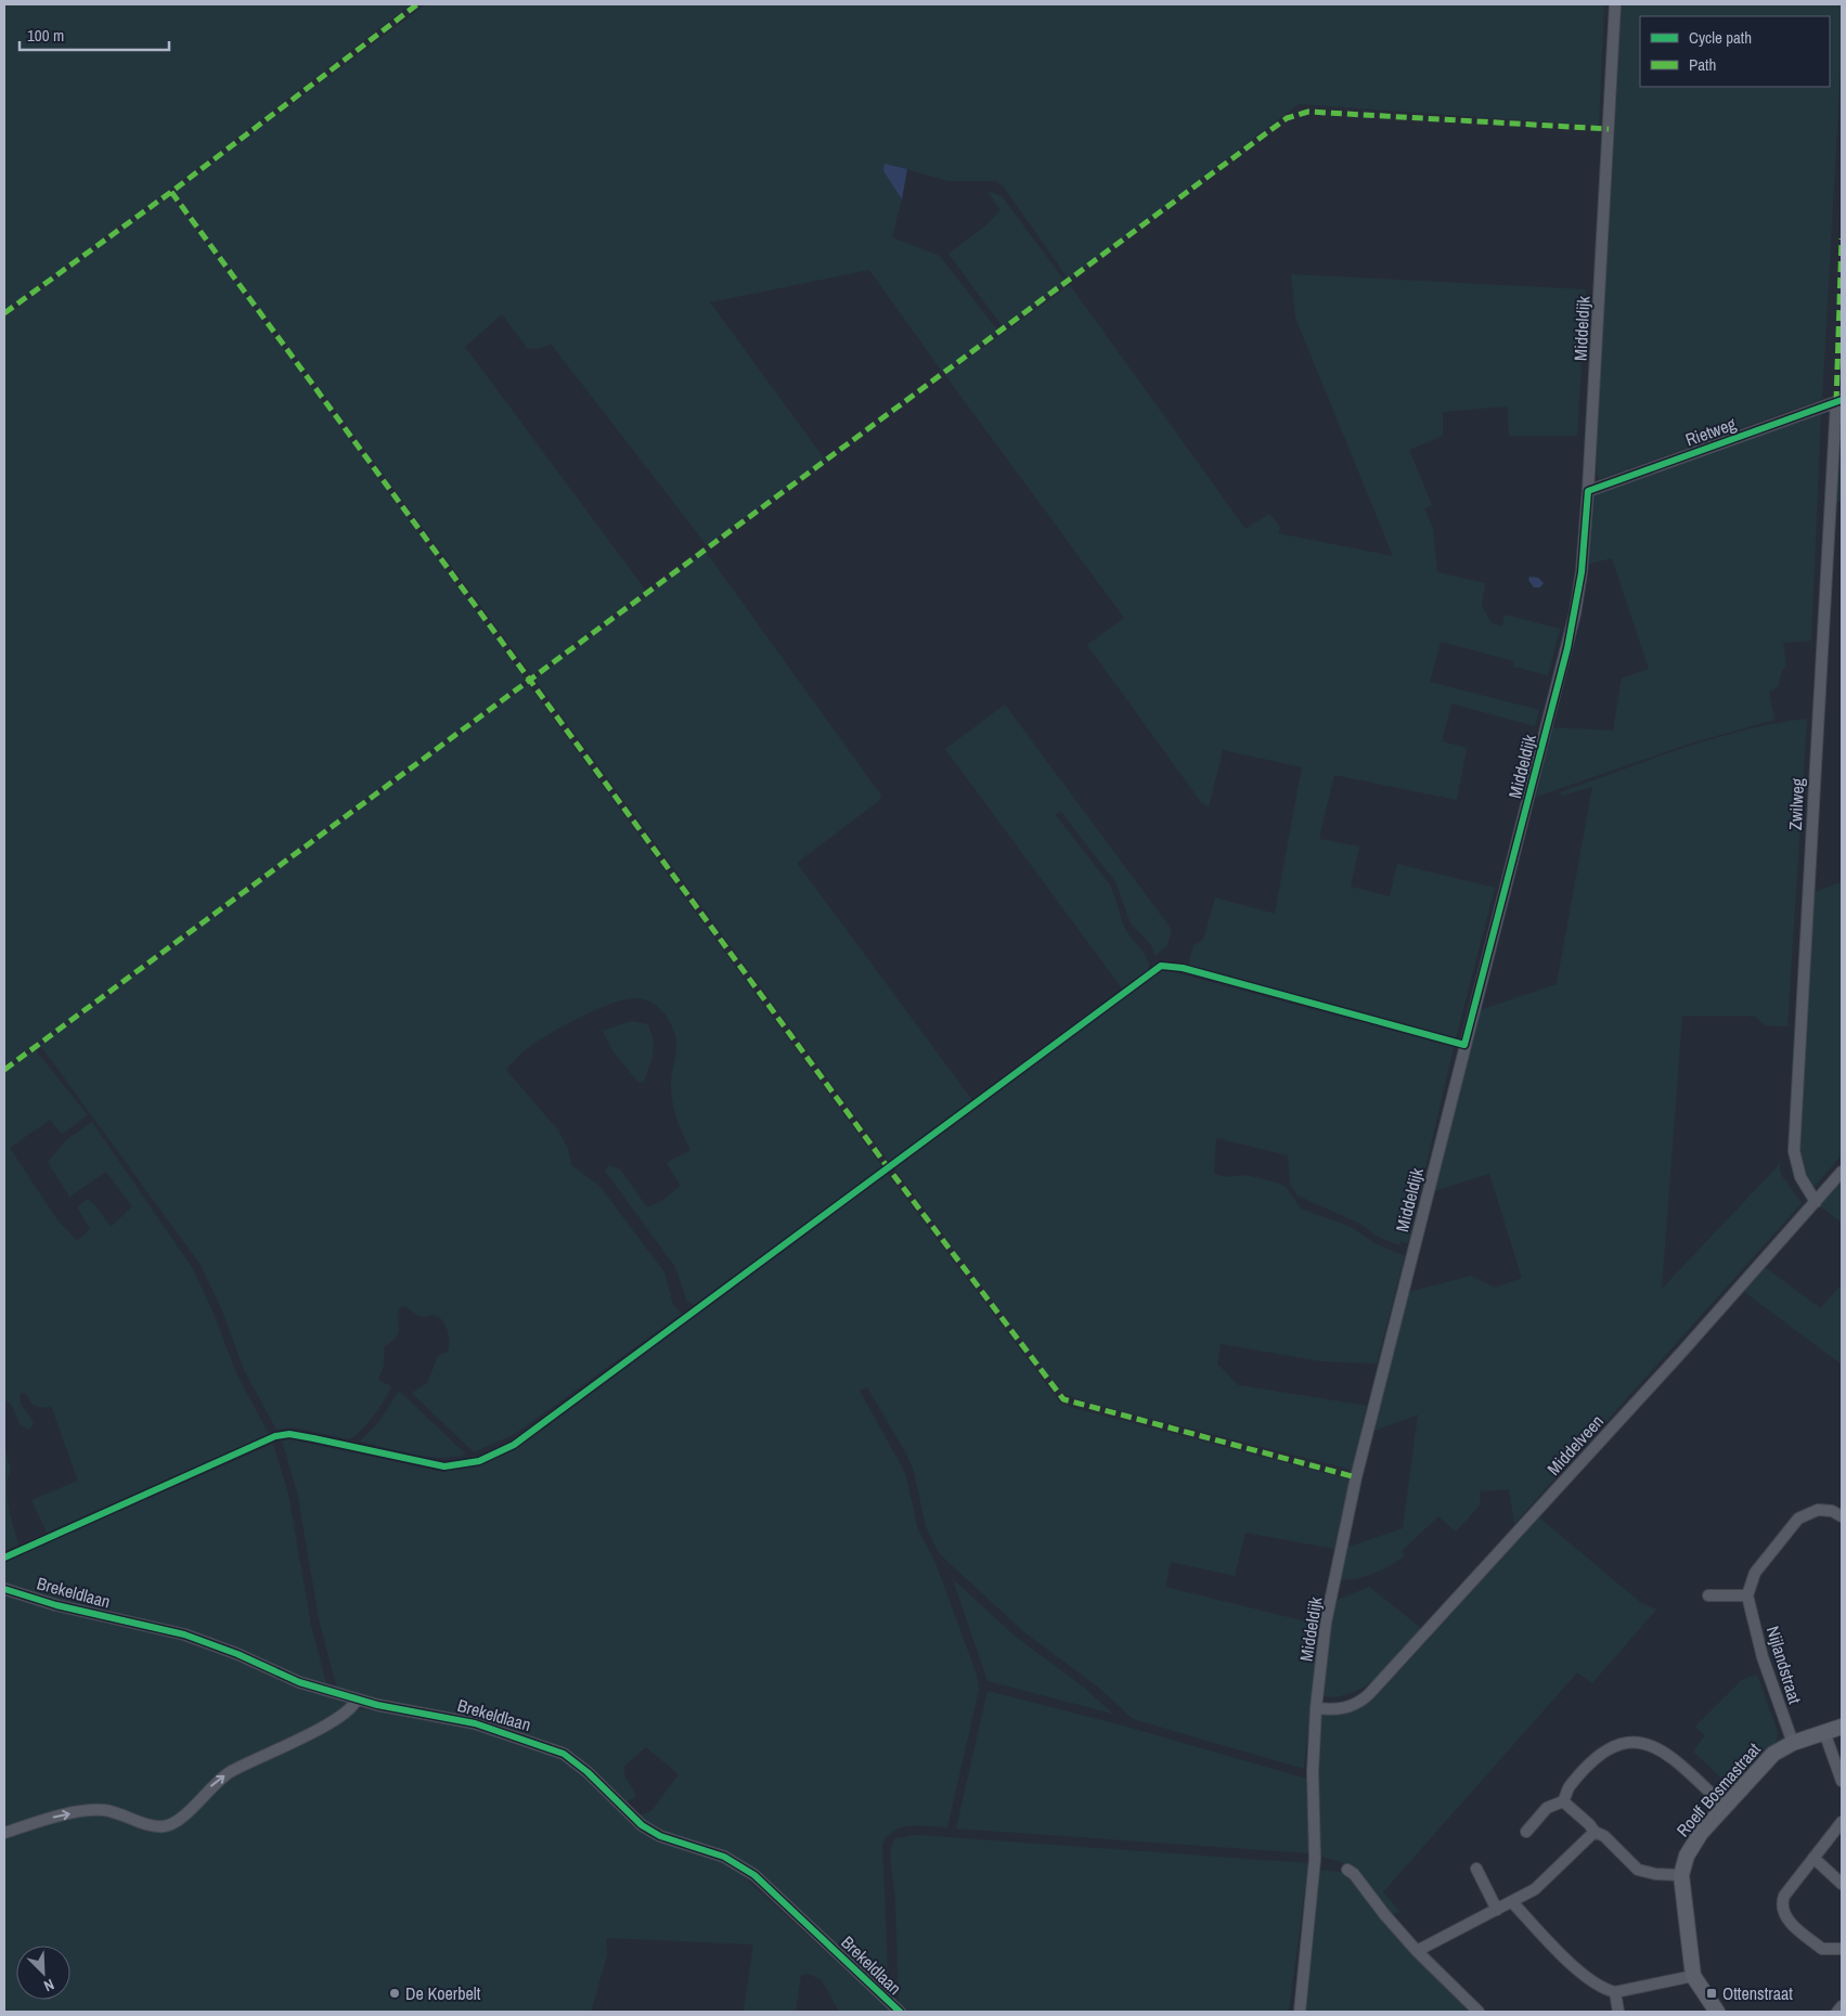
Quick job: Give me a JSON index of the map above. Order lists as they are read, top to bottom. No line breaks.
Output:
{"streets":{"street":["Middeldijk","Rietweg","Zwilweg","Middelveen","Brekeldlaan","Nijlandstraat","Roelf Bosmastraat"]},"crossings":[["Middeldijk","Rietweg"],["Middeldijk","Middelveen"],["Rietweg","Zwilweg"],["Zwilweg","Middelveen"],["Nijlandstraat","Roelf Bosmastraat"]],"places":{"other":["De Koerbelt"],"transit":["Ottenstraat"]},"legend":["Cycle path","Path"],"scale_bar":"100 m","north":"bottom right"}
